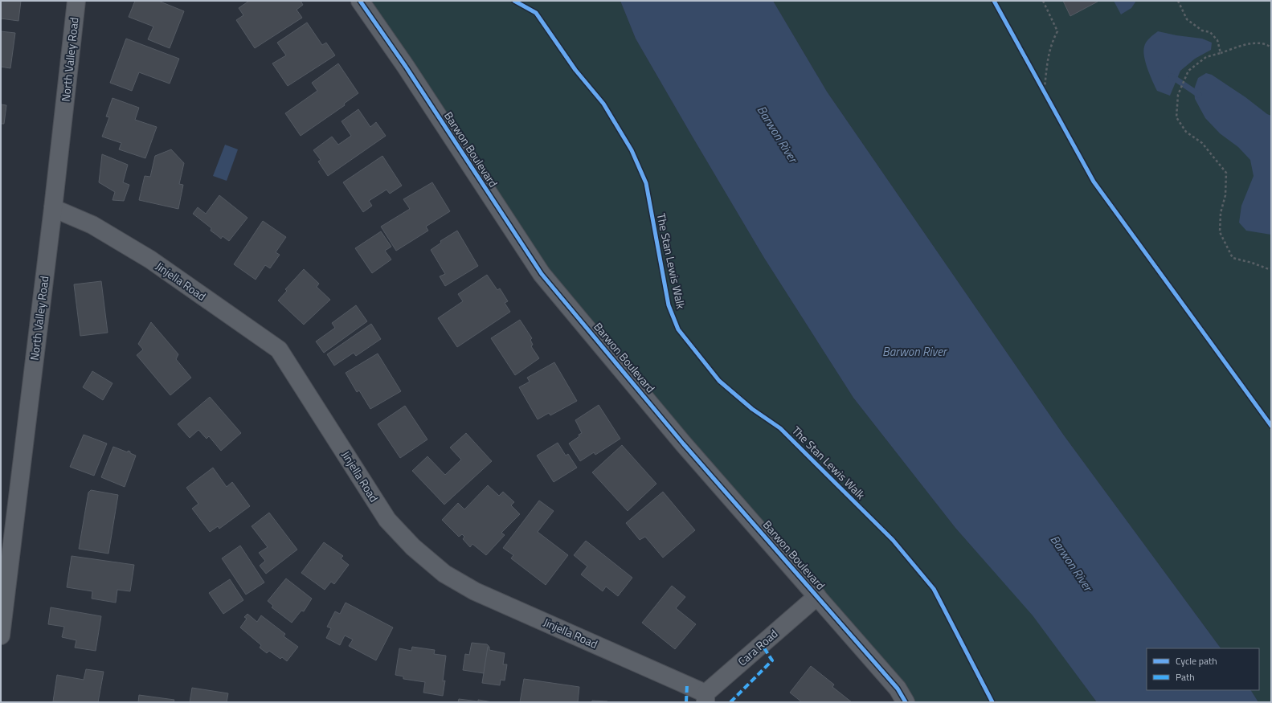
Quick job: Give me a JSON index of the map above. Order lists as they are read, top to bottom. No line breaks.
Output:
{"streets":{"street":["North Valley Road","Barwon Boulevard","Jinjella Road","Cara Road"],"cycle path":["The Stan Lewis Walk"]},"crossings":[["North Valley Road","Jinjella Road"],["Barwon Boulevard","Cara Road"],["Jinjella Road","Cara Road"]],"water":["Barwon River"],"legend":["Cycle path","Path"]}
